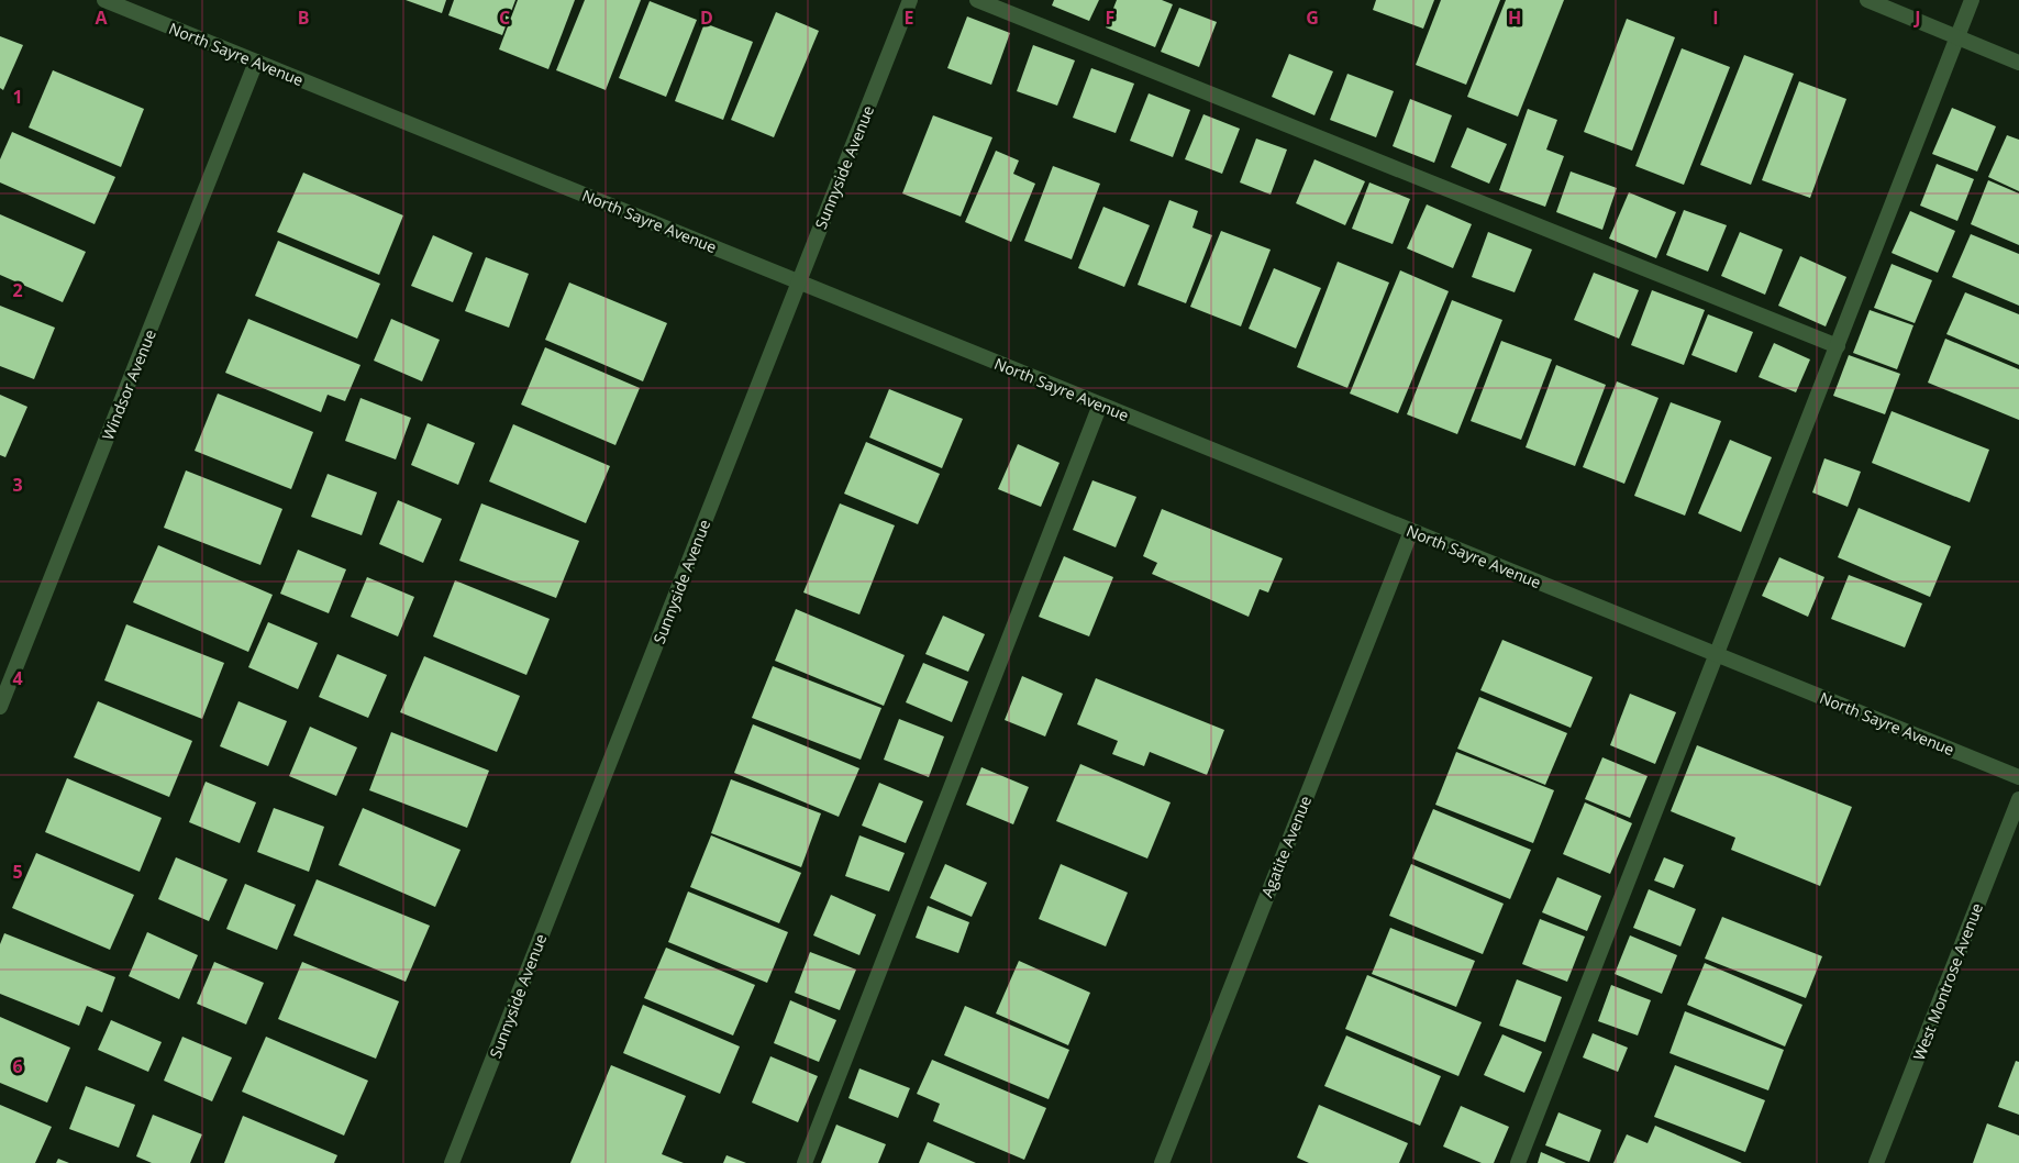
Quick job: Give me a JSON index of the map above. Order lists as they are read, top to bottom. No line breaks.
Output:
{"streets":{"street":["North Sayre Avenue","Sunnyside Avenue","Windsor Avenue","Agatite Avenue","West Montrose Avenue"]},"crossings":[["North Sayre Avenue","Sunnyside Avenue"],["North Sayre Avenue","Windsor Avenue"],["North Sayre Avenue","Agatite Avenue"]],"grid":{"columns":["A","B","C","D","E","F","G","H","I","J"],"rows":["1","2","3","4","5","6"]}}
